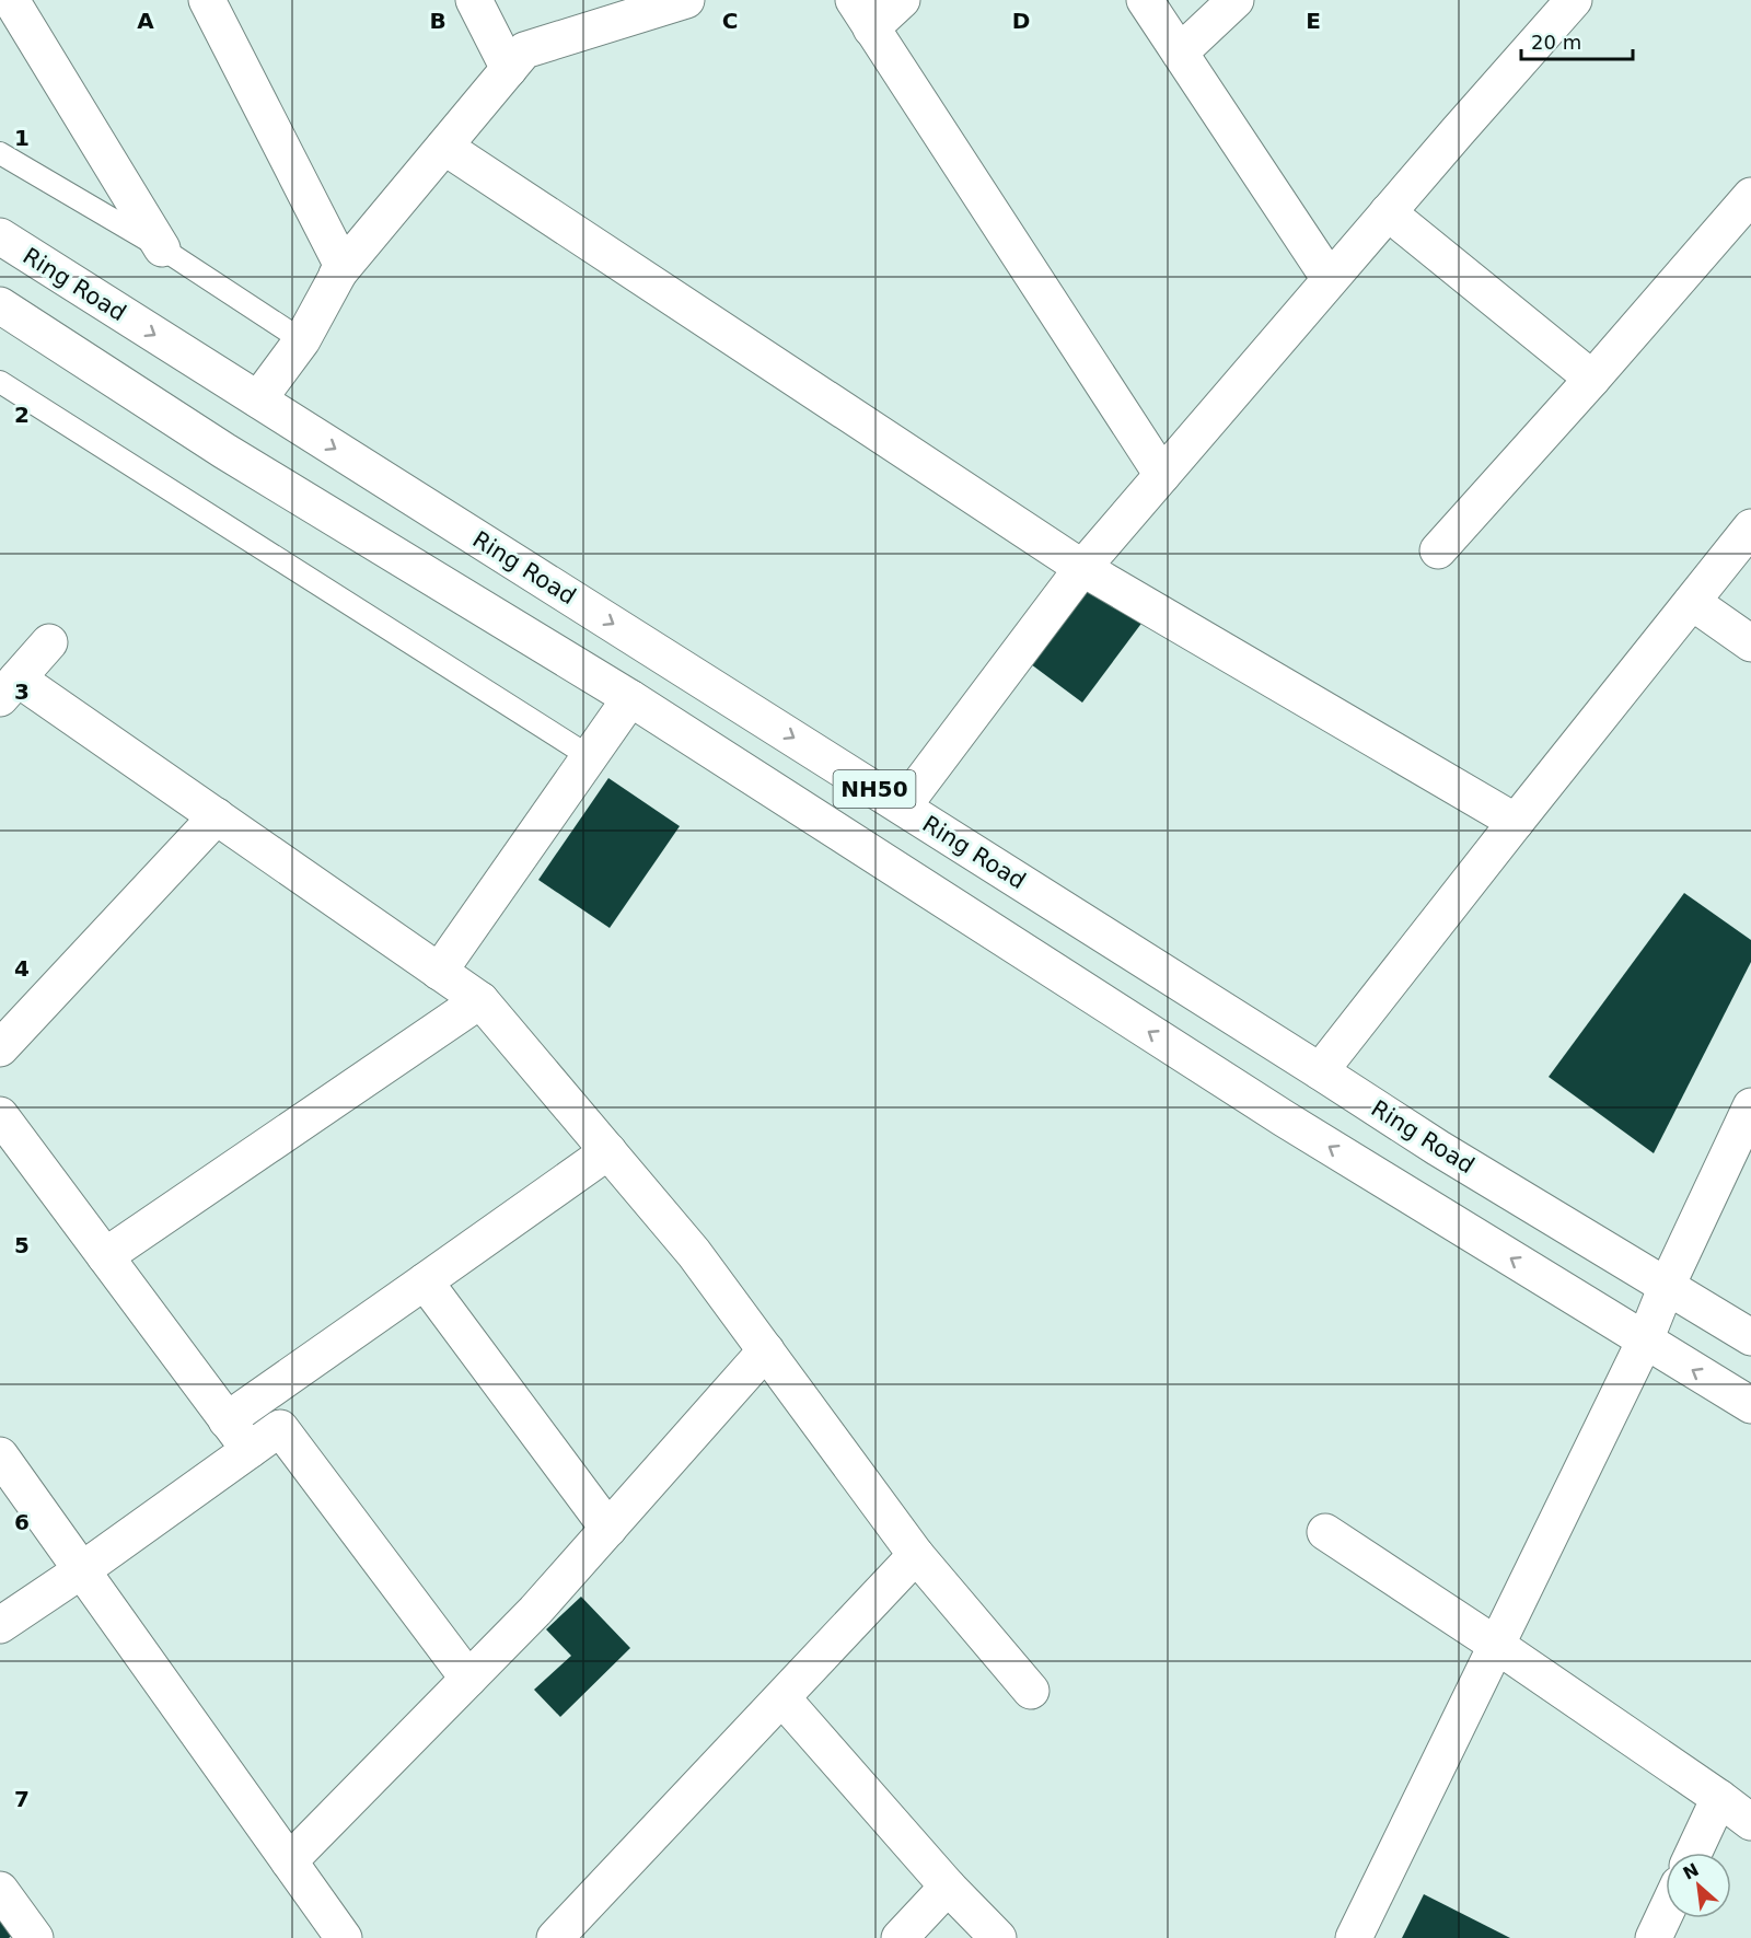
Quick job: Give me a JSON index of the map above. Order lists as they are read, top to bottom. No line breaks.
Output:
{"streets":{"main road":["Ring Road","NH50"]},"scale_bar":"20 m","north":"top left","grid":{"columns":["A","B","C","D","E"],"rows":["1","2","3","4","5","6","7"]}}
